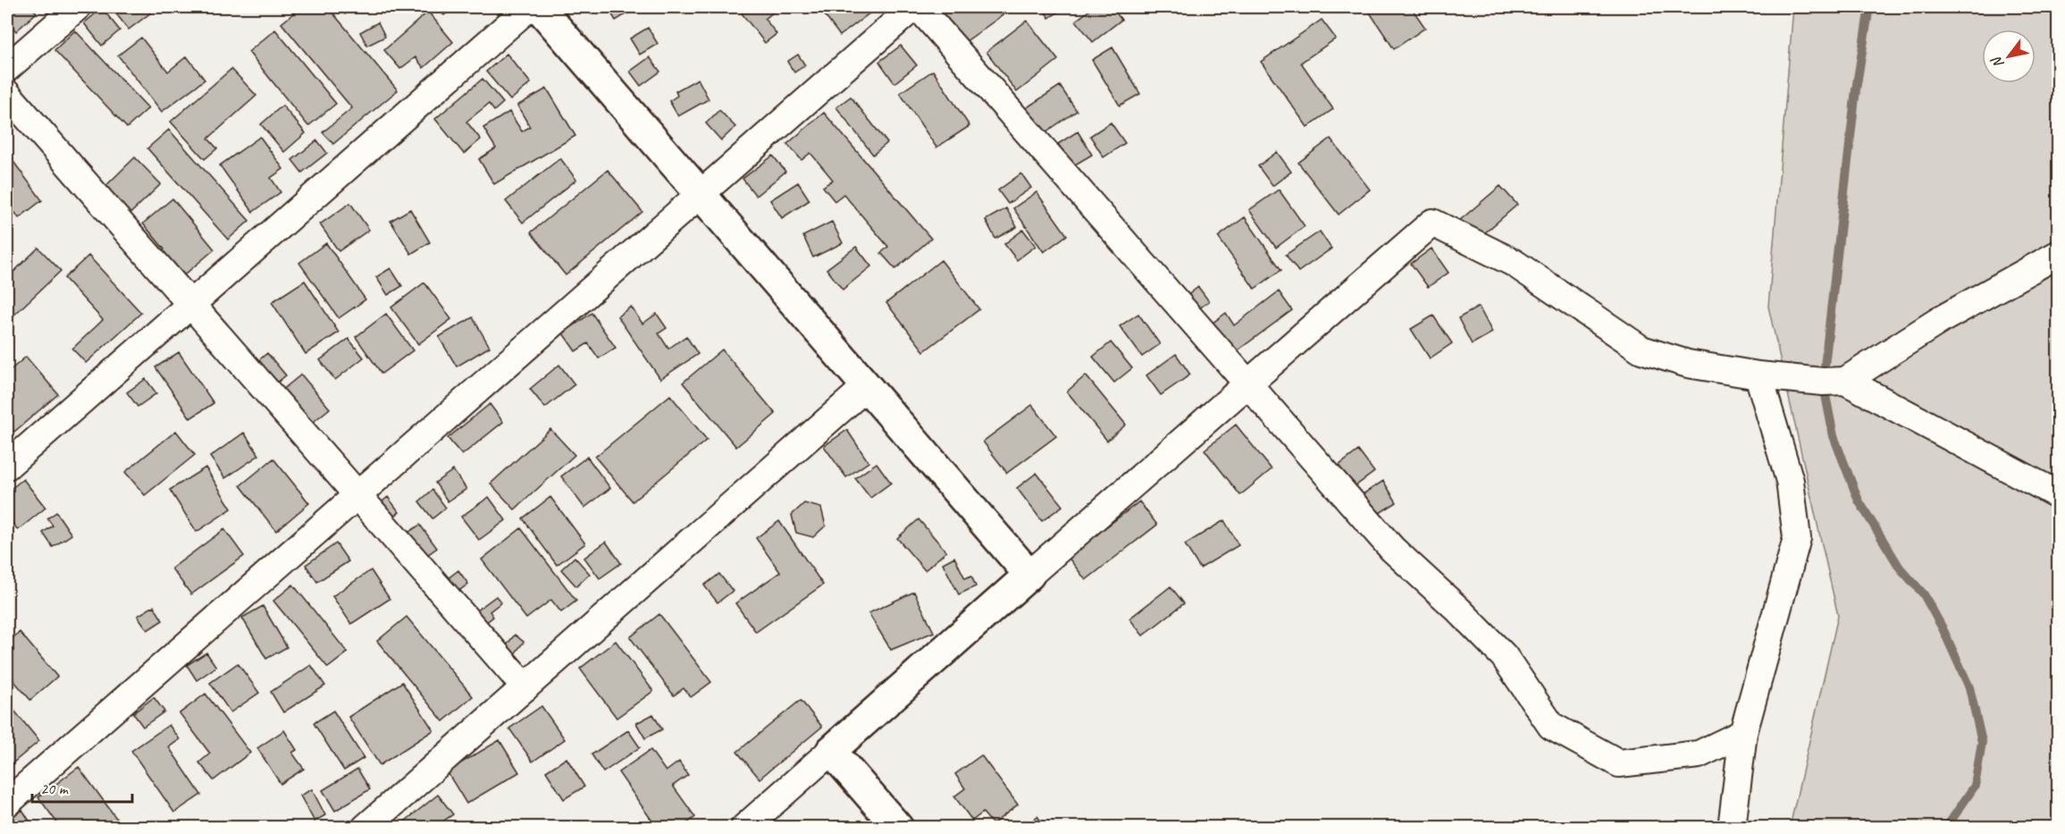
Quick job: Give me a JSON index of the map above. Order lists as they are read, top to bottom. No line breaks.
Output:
{"scale_bar":"20 m","north":"bottom left"}
